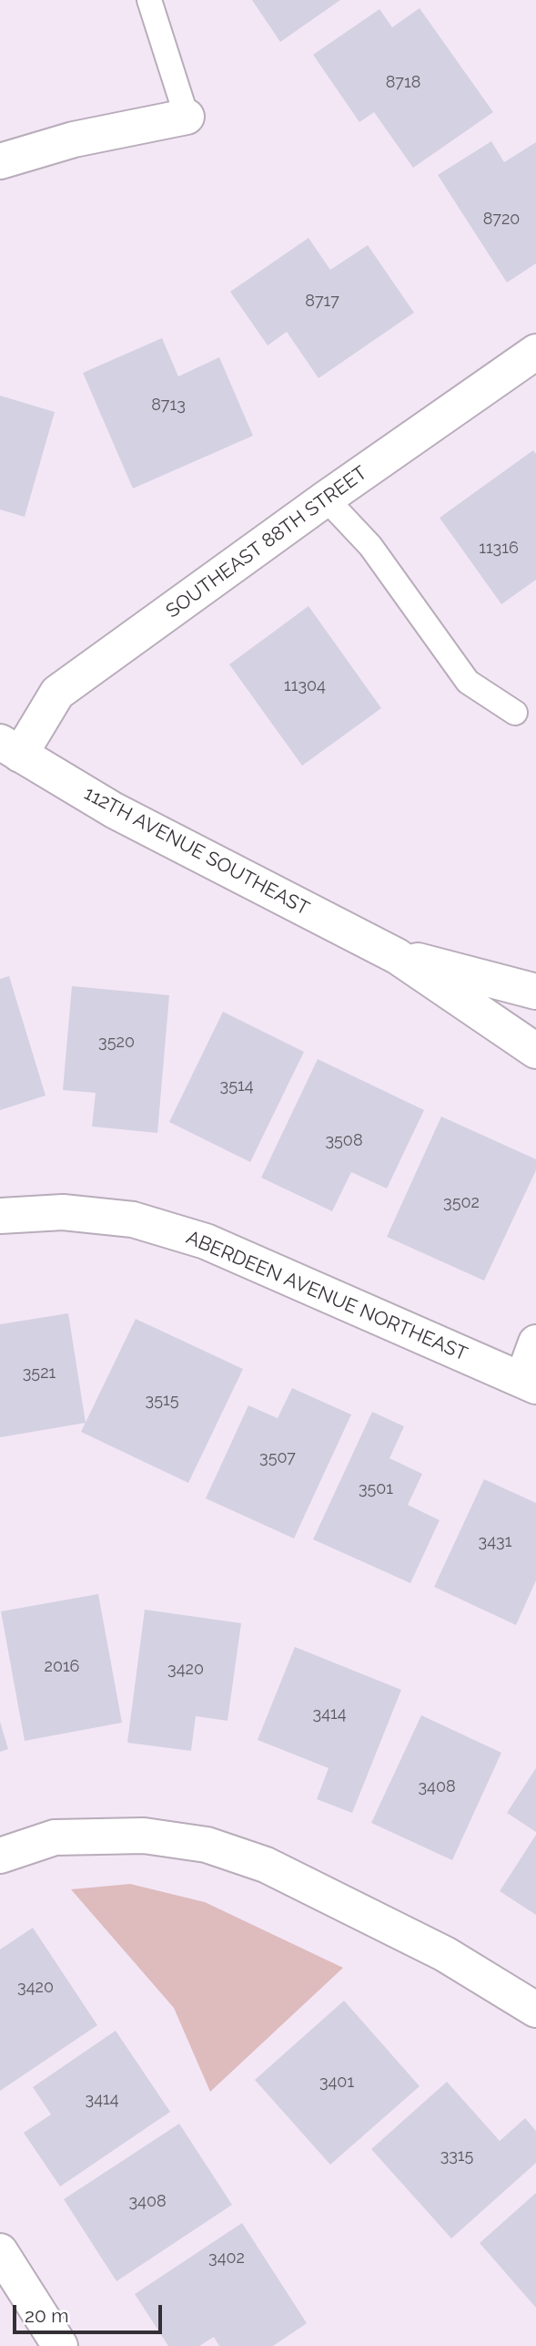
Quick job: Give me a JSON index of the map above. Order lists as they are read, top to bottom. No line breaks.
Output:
{"streets":{"street":["SOUTHEAST 88TH STREET","112TH AVENUE SOUTHEAST","ABERDEEN AVENUE NORTHEAST"]},"crossings":[["SOUTHEAST 88TH STREET","112TH AVENUE SOUTHEAST"]],"house_numbers":["8718","8720","8717","8713","11316","11304","3520","3514","3508","3502","3521","3515","3507","3501","3431","2016","3420","3414","3408","3420","3401","3414","3315","3408","3402"],"scale_bar":"20 m"}
